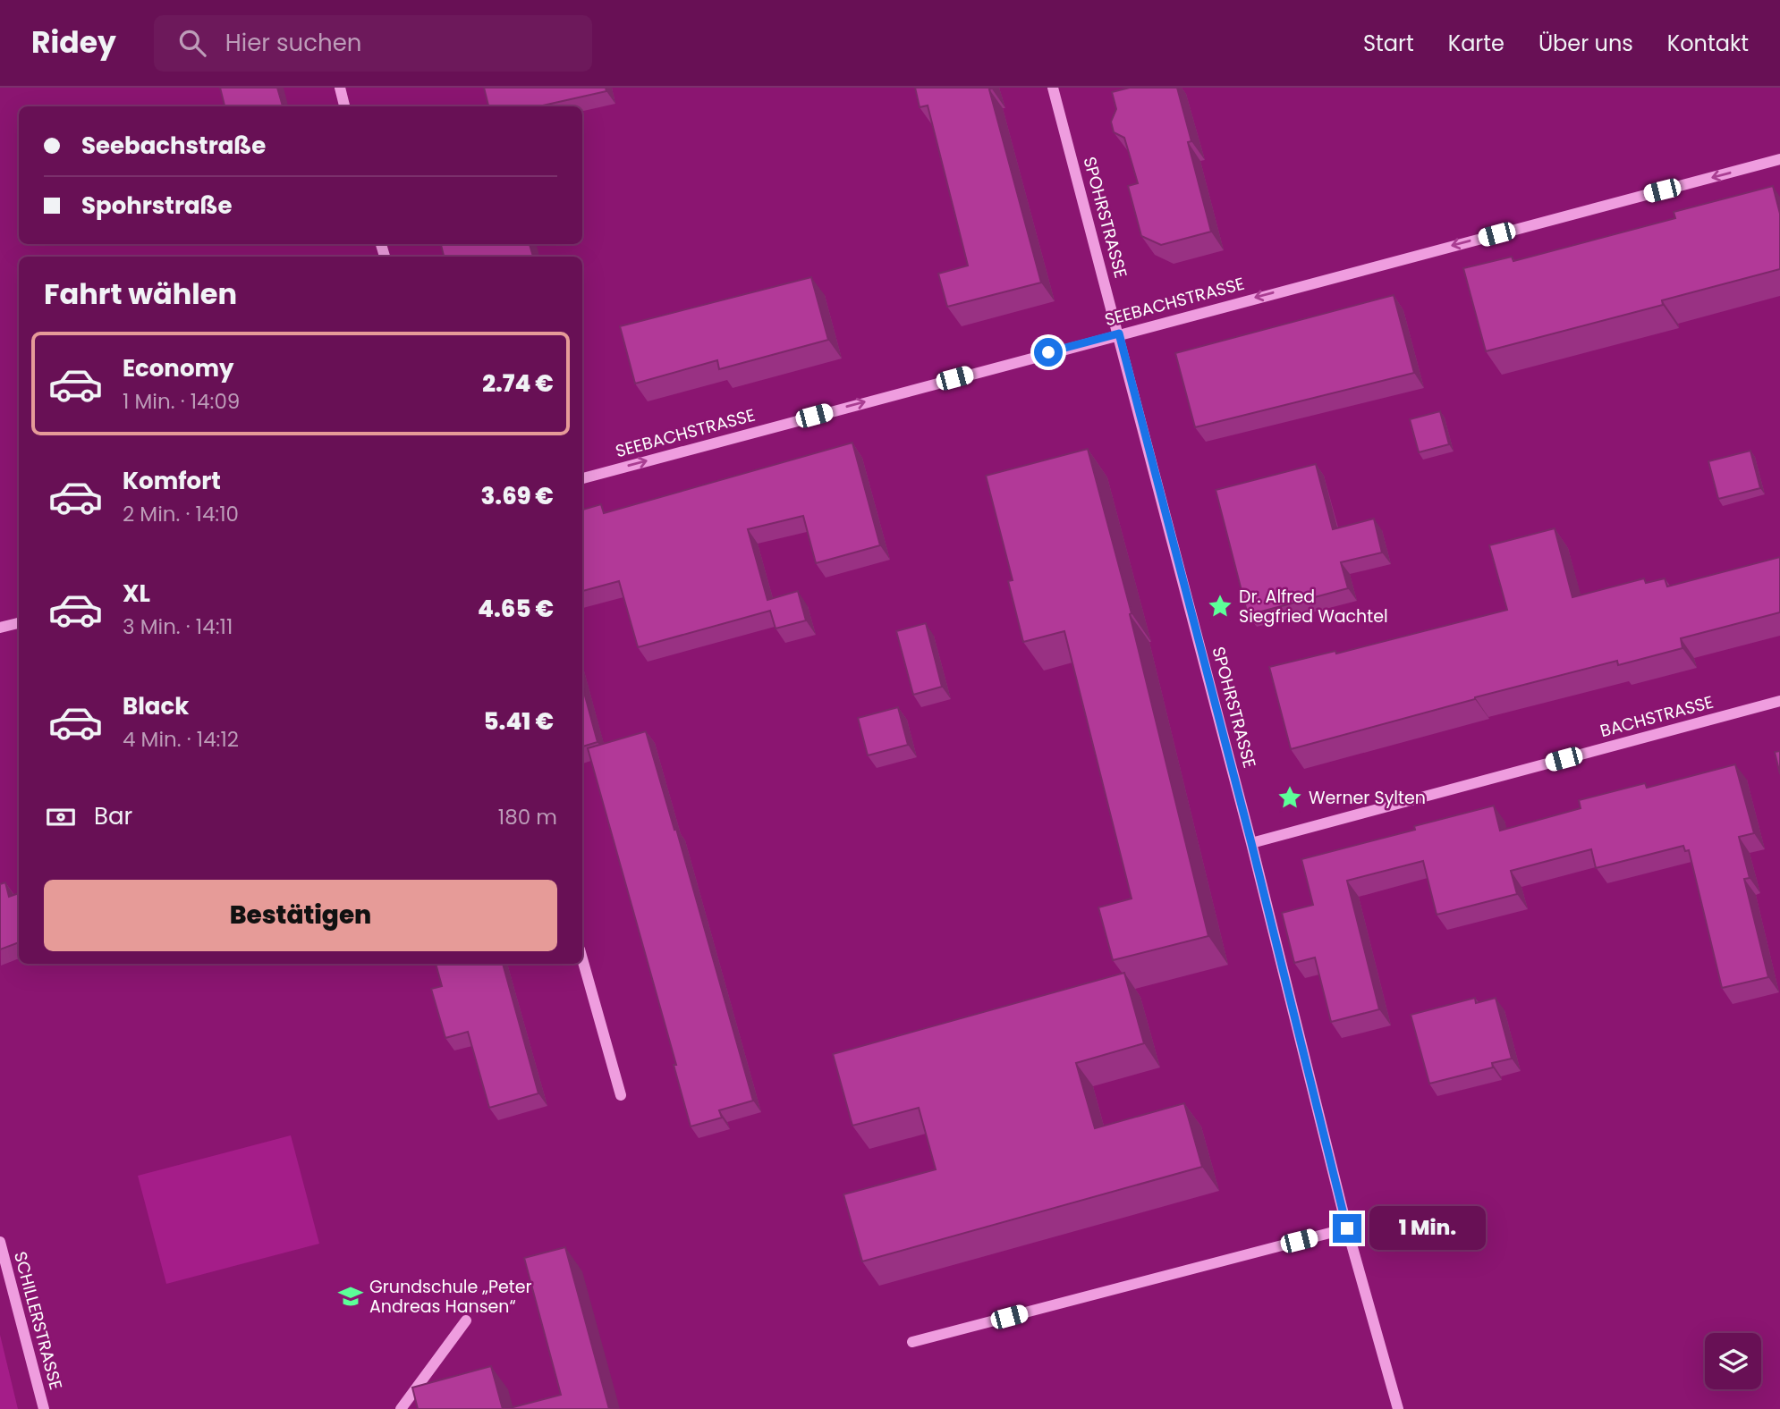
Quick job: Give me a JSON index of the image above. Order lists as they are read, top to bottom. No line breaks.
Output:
{"streets":{"street":["SPOHRSTRASSE","SEEBACHSTRASSE","BACHSTRASSE","SCHILLERSTRASSE"]},"crossings":[["SPOHRSTRASSE","SEEBACHSTRASSE"],["SPOHRSTRASSE","BACHSTRASSE"]],"places":{"place":["Dr. Alfred Siegfried Wachtel","Werner Sylten"],"school or university":["Grundschule „Peter Andreas Hansen“"]},"page":{"header":"Ridey","search":"Hier suchen","nav":["Start","Karte","Über uns","Kontakt"],"banner":["Seebachstraße","Spohrstraße"],"heading":"Fahrt wählen","list":[{"name":"Economy","note":"1 Min. · 14:09","value":"2.74 €"},{"name":"Komfort","note":"2 Min. · 14:10","value":"3.69 €"},{"name":"XL","note":"3 Min. · 14:11","value":"4.65 €"},{"name":"Black","note":"4 Min. · 14:12","value":"5.41 €"}],"pay":["Bar","180 m"],"buttons":"Bestätigen","bubble":"1 Min."}}
